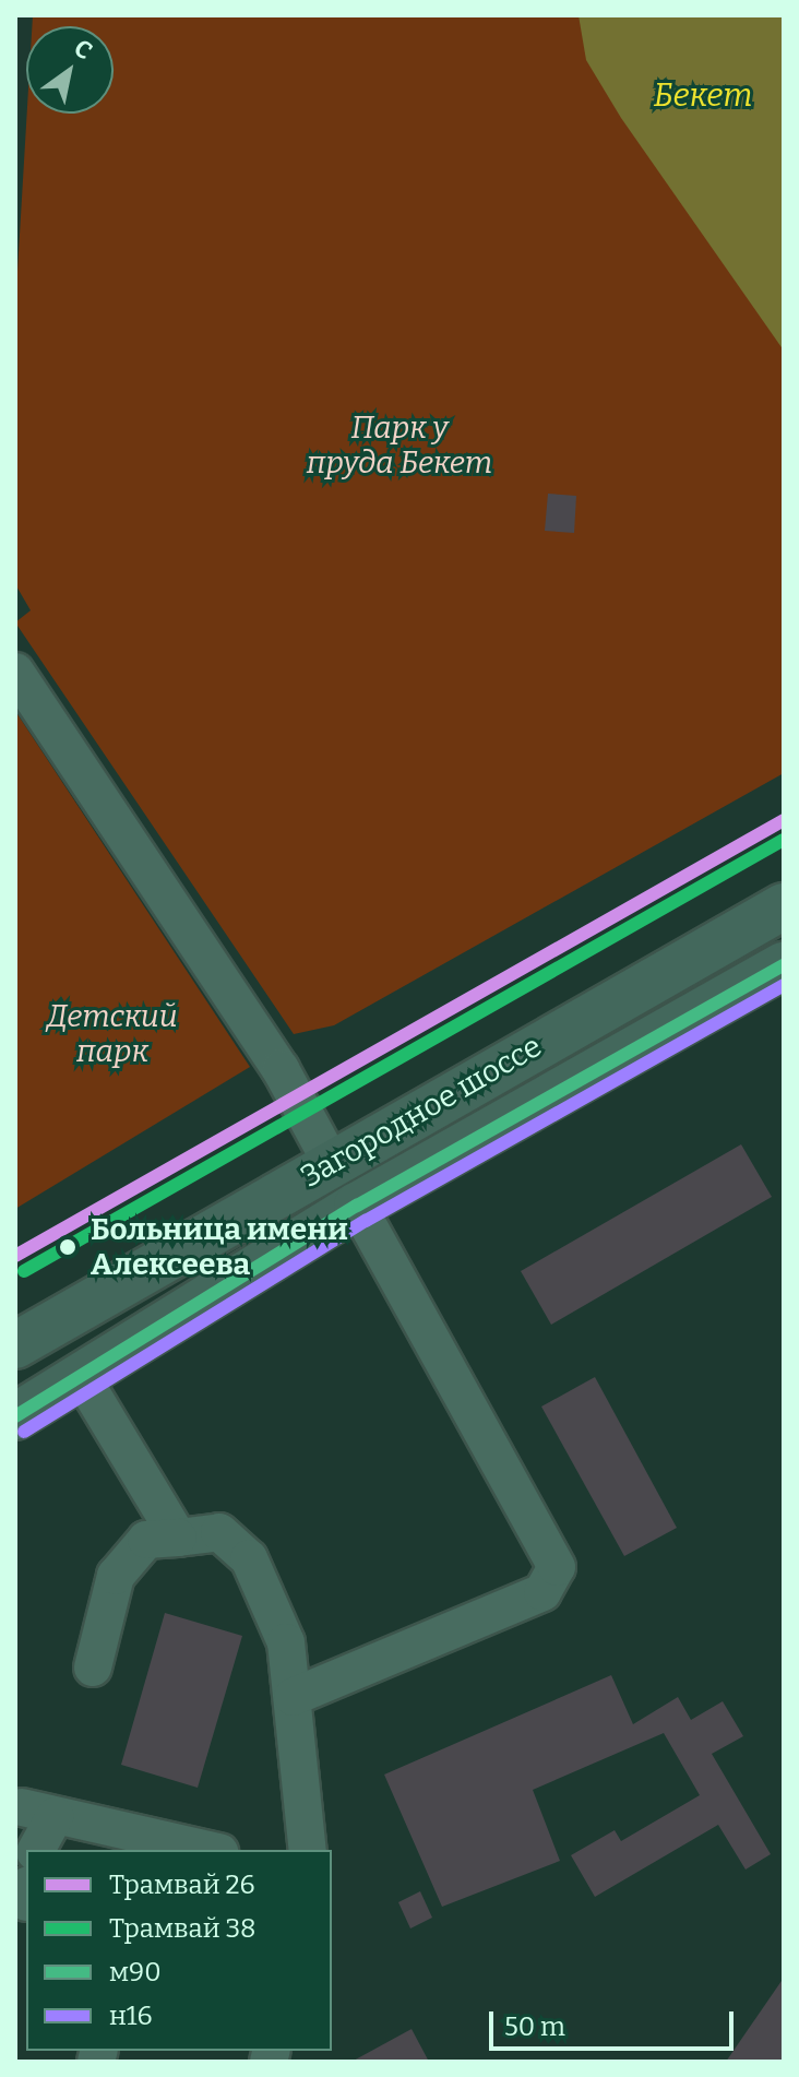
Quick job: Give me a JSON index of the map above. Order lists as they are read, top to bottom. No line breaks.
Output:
{"streets":{"main road":["Загородное шоссе"]},"water":["Бекет"],"parks":["Парк у пруда Бекет","Детский парк"],"places":["Больница имени Алексеева"],"lines":["tram line 26","tram line 38","transit line м90","transit line н16"],"legend":["Трамвай 26","Трамвай 38","м90","н16"],"scale_bar":"50 m","north":"top right"}
